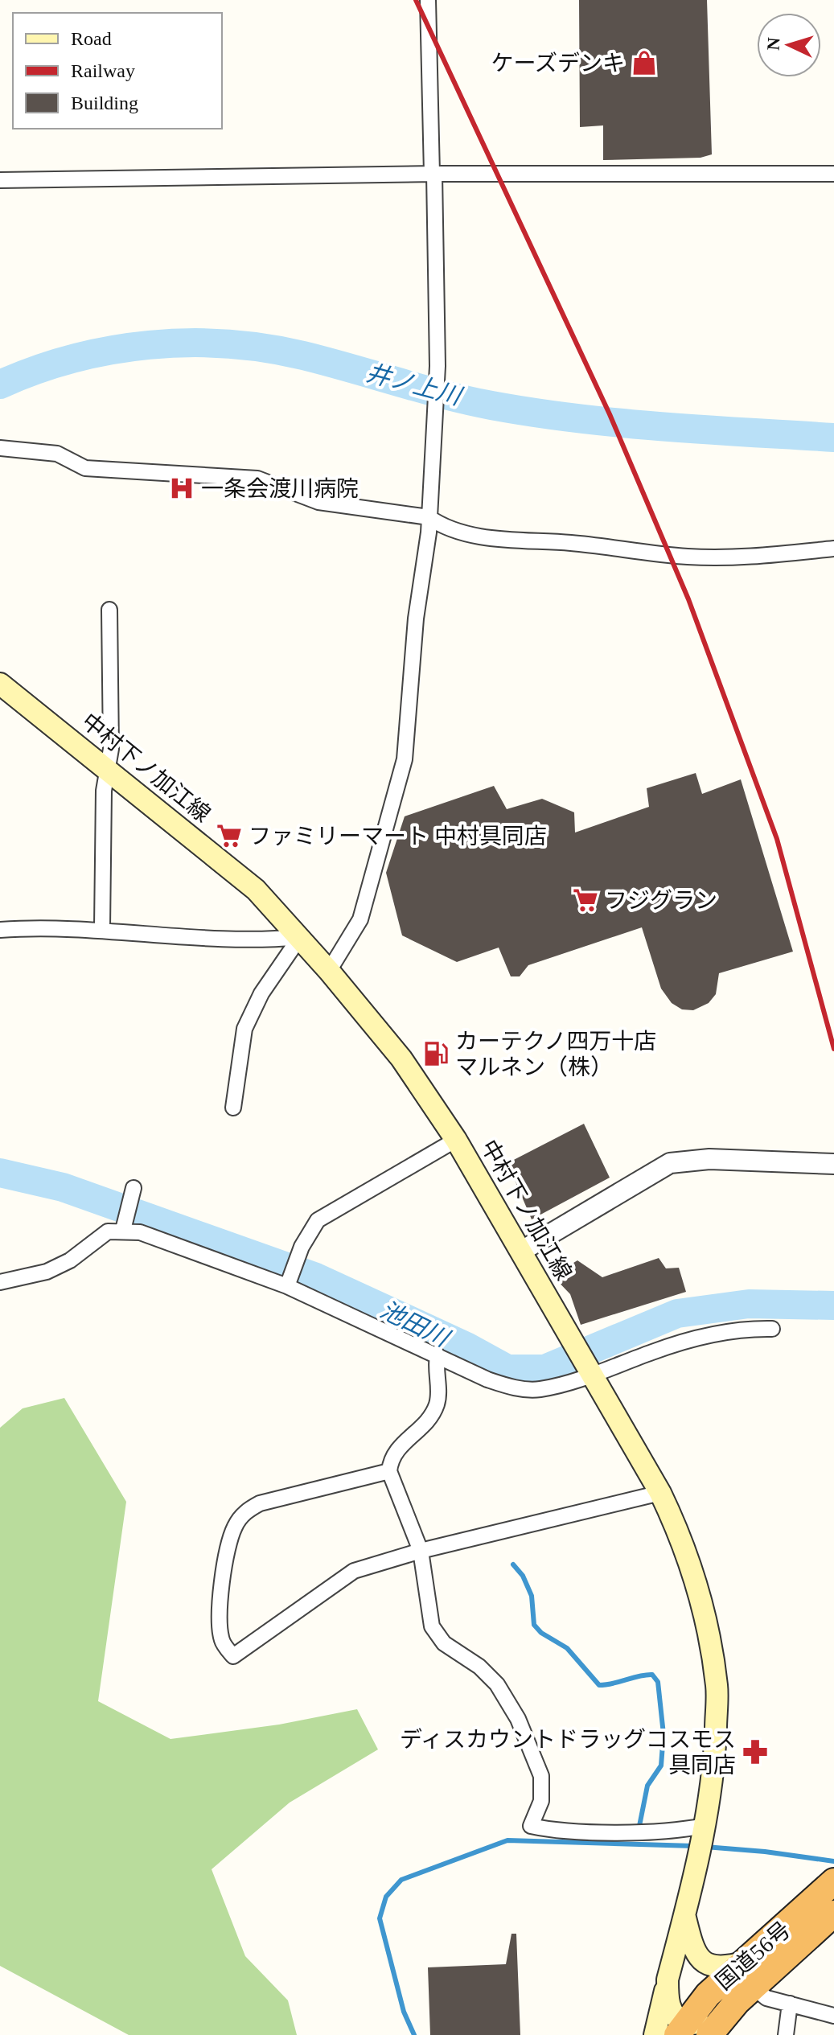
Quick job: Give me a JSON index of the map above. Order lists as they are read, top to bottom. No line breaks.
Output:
{"streets":{"highway":["国道56号"],"main road":["中村下ノ加江線"]},"crossings":[["中村下ノ加江線","国道56号"]],"water":["井ノ上川","池田川"],"places":{"shop":["ケーズデンキ"],"hospital":["一条会渡川病院"],"supermarket":["ファミリーマート 中村具同店","フジグラン"],"fuel station":["カーテクノ四万十店 マルネン（株）"],"pharmacy":["ディスカウントドラッグコスモス 具同店"]},"legend":["Road","Railway","Building"],"north":"left"}
